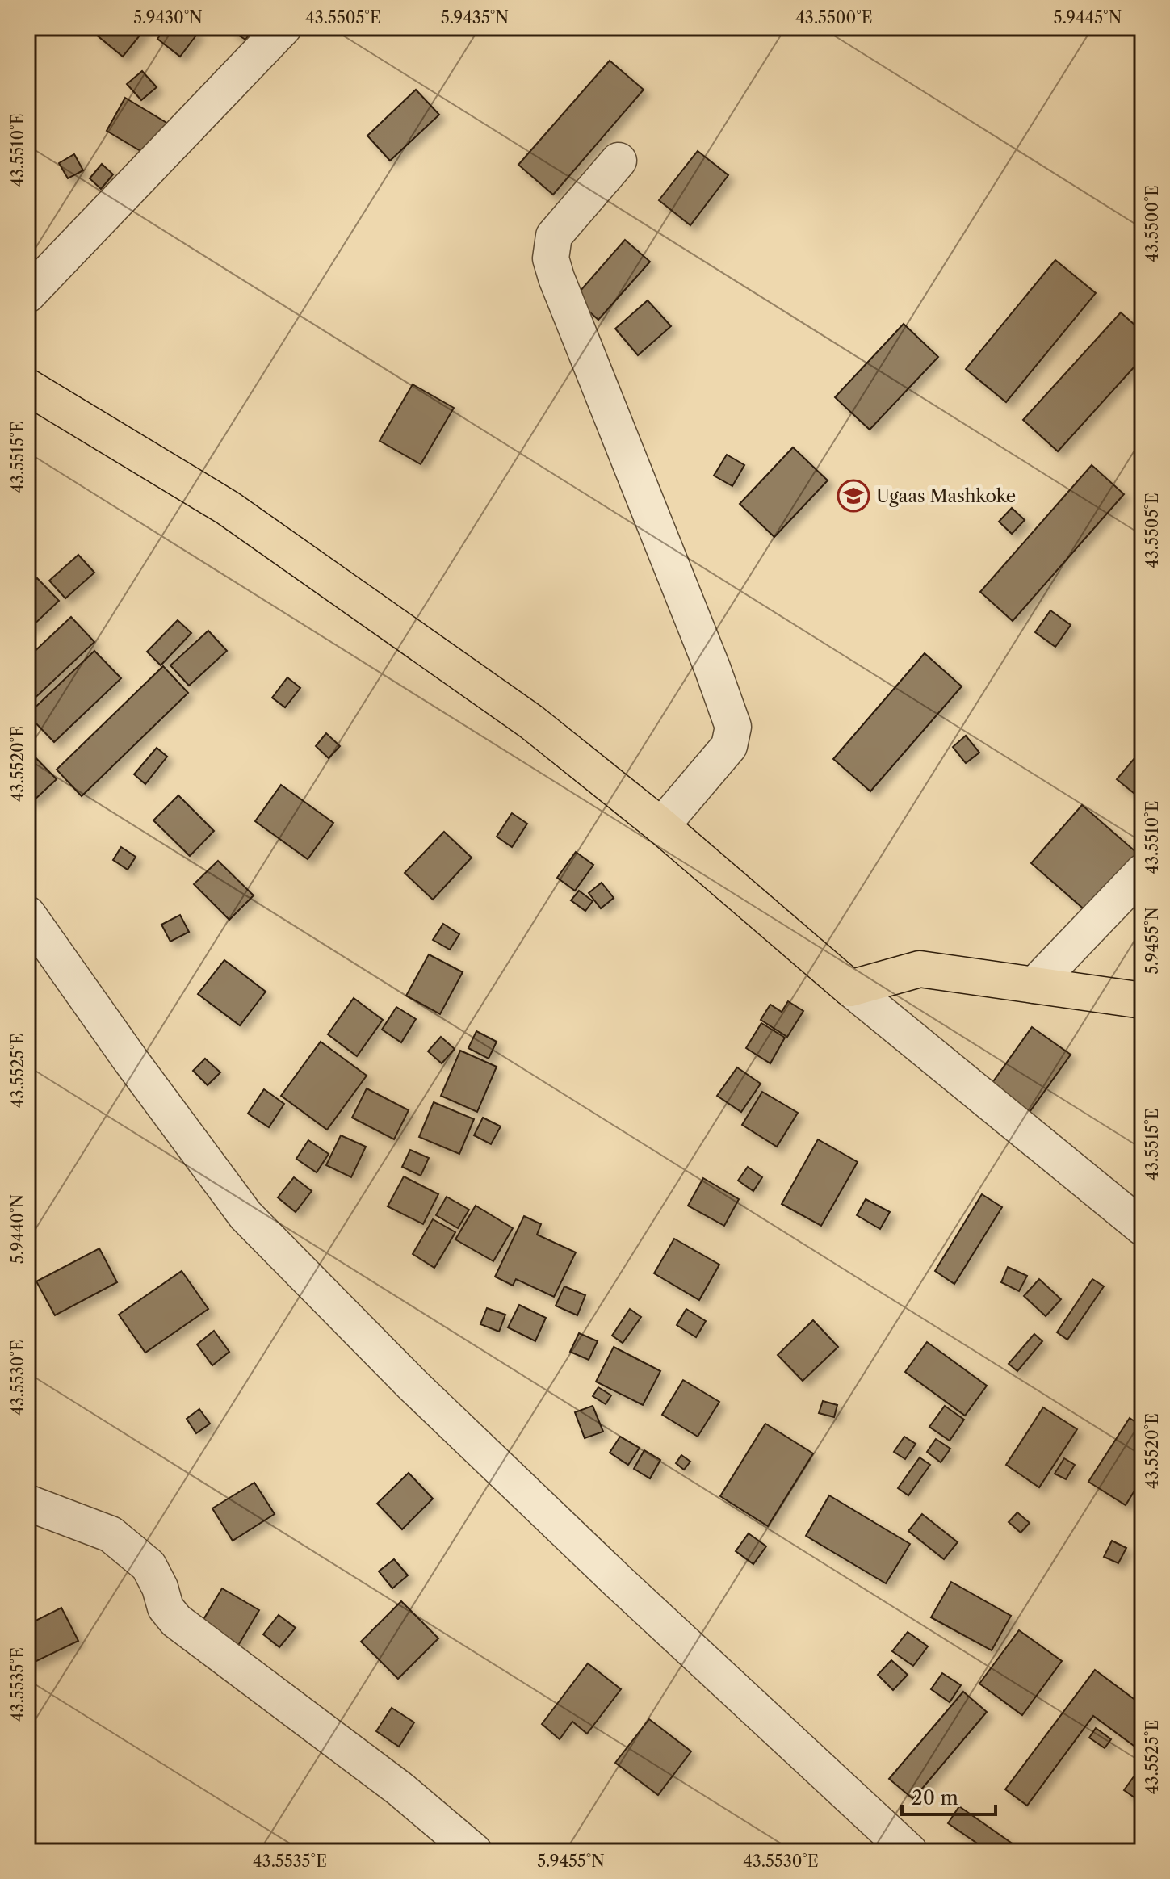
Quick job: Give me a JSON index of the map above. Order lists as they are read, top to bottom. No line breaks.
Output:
{"places":{"school or university":["Ugaas Mashkoke"]},"scale_bar":"20 m","coordinates":["5.9430°N","43.5505°E","5.9435°N","43.5500°E","5.9445°N","43.5510°E","43.5515°E","43.5520°E","5.9455°N","43.5525°E","5.9440°N","43.5530°E","43.5535°E"]}
